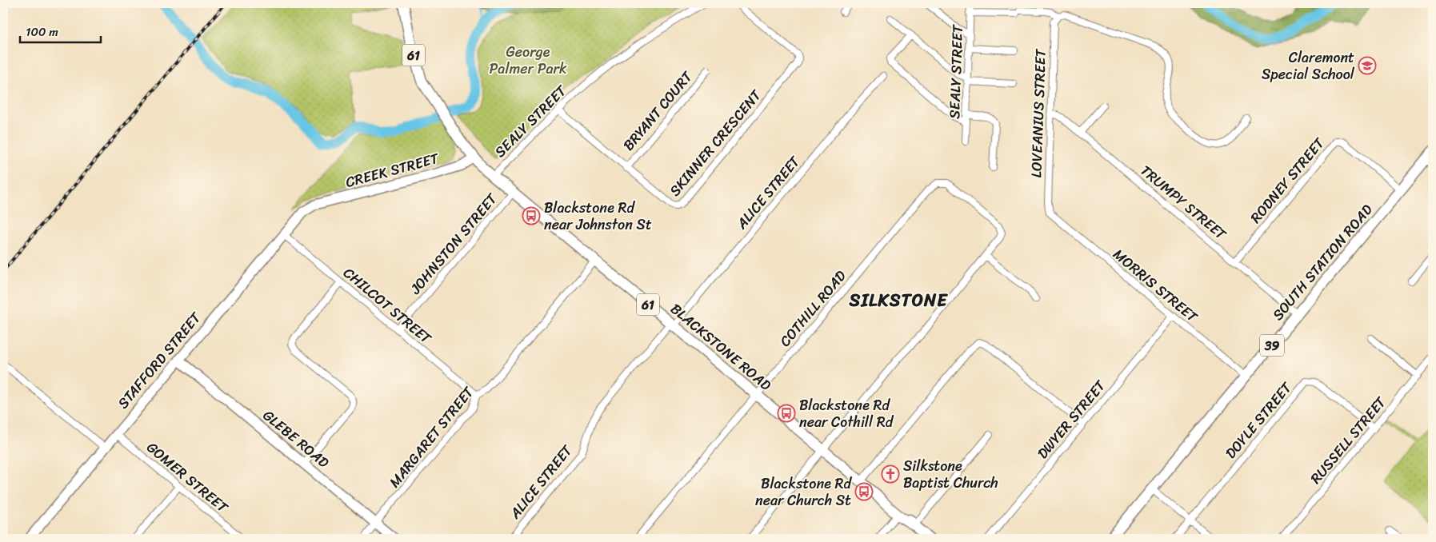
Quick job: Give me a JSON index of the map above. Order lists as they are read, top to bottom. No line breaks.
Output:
{"streets":{"main road":["61","CREEK STREET","SOUTH STATION ROAD","39","BLACKSTONE ROAD","STAFFORD STREET","GLEBE ROAD"],"street":["SEALY STREET","BRYANT COURT","LOVEANIUS STREET","SKINNER CRESCENT","RODNEY STREET","ALICE STREET","TRUMPY STREET","JOHNSTON STREET","MORRIS STREET","CHILCOT STREET","COTHILL ROAD","DWYER STREET","DOYLE STREET","MARGARET STREET","RUSSELL STREET","GOMER STREET"]},"crossings":[["61","CREEK STREET"],["61","BLACKSTONE ROAD"],["SEALY STREET","SKINNER CRESCENT"],["SEALY STREET","BLACKSTONE ROAD"],["BRYANT COURT","SKINNER CRESCENT"],["LOVEANIUS STREET","TRUMPY STREET"],["LOVEANIUS STREET","MORRIS STREET"],["CREEK STREET","BLACKSTONE ROAD"],["CREEK STREET","STAFFORD STREET"],["RODNEY STREET","TRUMPY STREET"],["RODNEY STREET","SOUTH STATION ROAD"],["ALICE STREET","BLACKSTONE ROAD"],["TRUMPY STREET","SOUTH STATION ROAD"],["JOHNSTON STREET","CHILCOT STREET"],["JOHNSTON STREET","BLACKSTONE ROAD"],["SOUTH STATION ROAD","MORRIS STREET"],["MORRIS STREET","DWYER STREET"],["CHILCOT STREET","STAFFORD STREET"],["CHILCOT STREET","MARGARET STREET"],["COTHILL ROAD","BLACKSTONE ROAD"],["BLACKSTONE ROAD","MARGARET STREET"],["STAFFORD STREET","GLEBE ROAD"],["STAFFORD STREET","GOMER STREET"],["DOYLE STREET","RUSSELL STREET"],["MARGARET STREET","GLEBE ROAD"]],"districts":["SILKSTONE"],"parks":["George Palmer Park"],"places":{"school or university":["Claremont Special School"],"bus stop":["Blackstone Rd near Johnston St","Blackstone Rd near Cothill Rd","Blackstone Rd near Church St"],"church":["Silkstone Baptist Church"]},"scale_bar":"100 m"}
